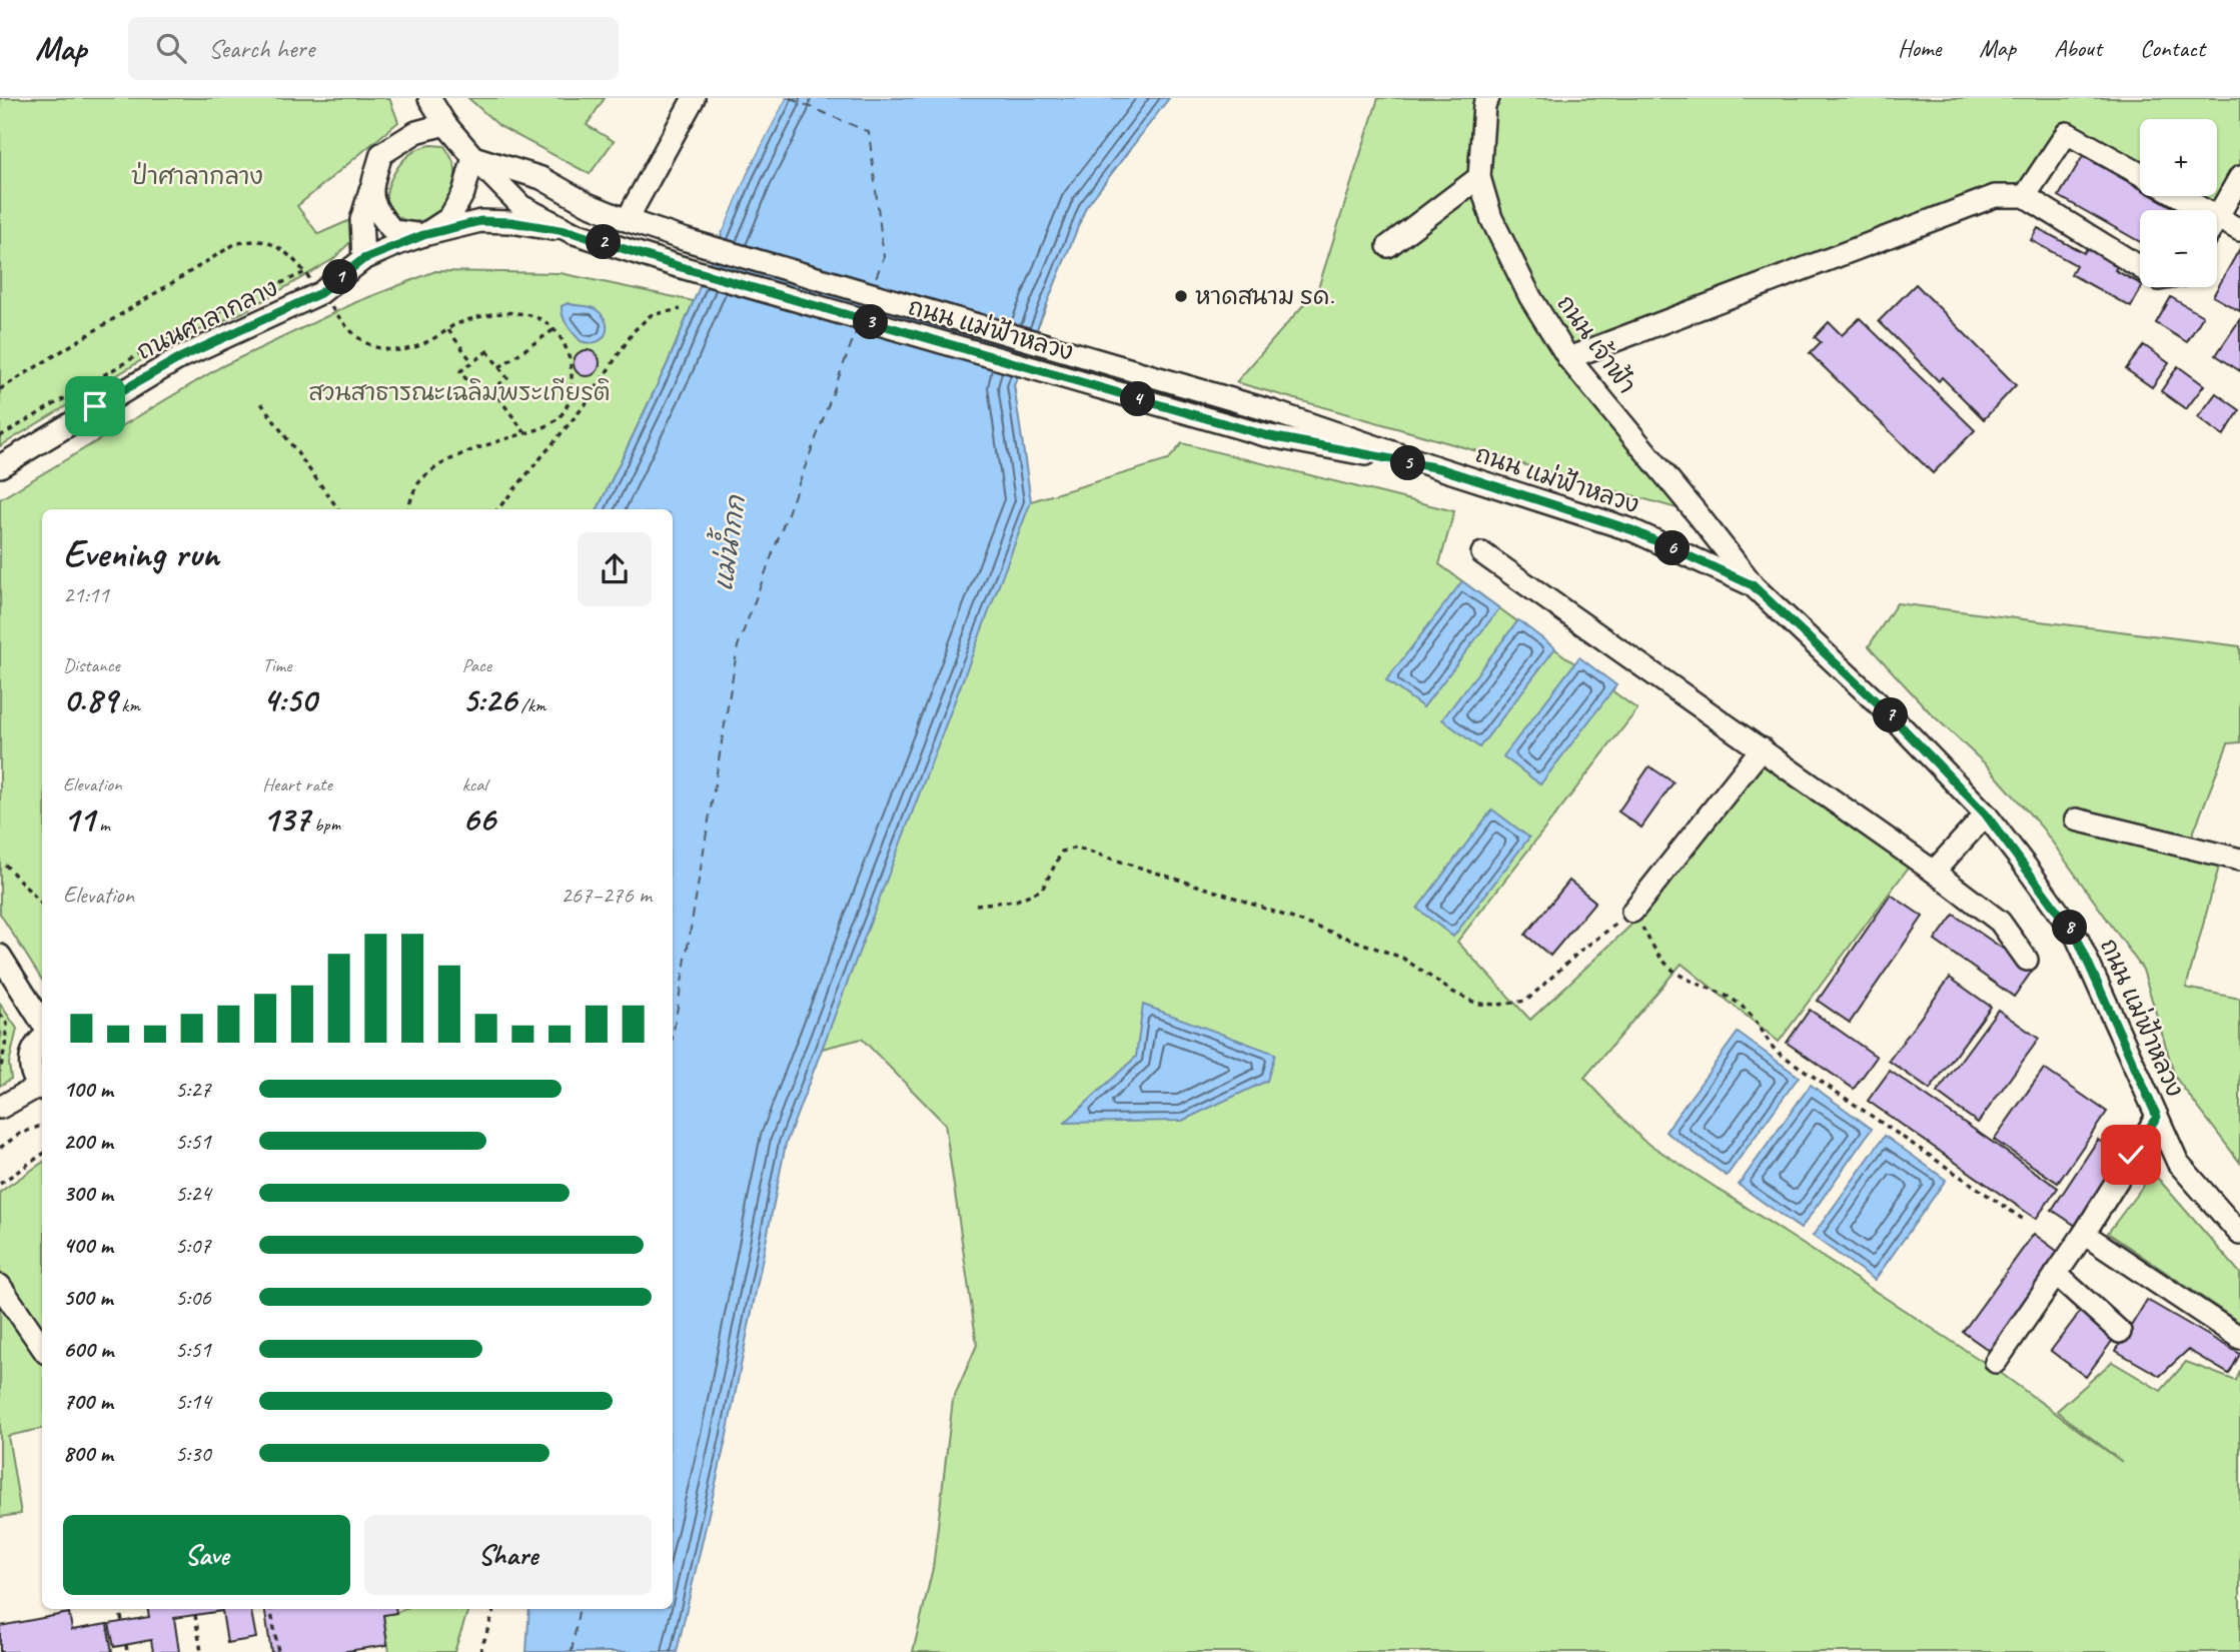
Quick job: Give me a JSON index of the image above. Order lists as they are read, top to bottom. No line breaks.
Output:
{"streets":{"street":["ถนนศาลากลาง","ถนน แม่ฟ้าหลวง","ถนน เจ้าฟ้า"]},"crossings":[["ถนนศาลากลาง","ถนน แม่ฟ้าหลวง"],["ถนน แม่ฟ้าหลวง","ถนน เจ้าฟ้า"]],"water":["แม่น้ำกก"],"parks":["ป่าศาลากลาง","สวนสาธารณะเฉลิมพระเกียรติ"],"places":["หาดสนาม รด."],"page":{"header":"Map","search":"Search here","nav":["Home","Map","About","Contact"],"map_buttons":["+","−"],"pins":["2","1","3","4","5","6","7","8"],"heading":["Evening run","21:11"],"stats":[["Distance","0.89 km"],["Time","4:50"],["Pace","5:26 /km"],["Elevation","11 m"],["Heart rate","137 bpm"],["kcal","66"]],"chart":["Elevation","267–276 m"],"list":[{"name":"100 m","note":"5:27"},{"name":"200 m","note":"5:51"},{"name":"300 m","note":"5:24"},{"name":"400 m","note":"5:07"},{"name":"500 m","note":"5:06"},{"name":"600 m","note":"5:51"},{"name":"700 m","note":"5:14"},{"name":"800 m","note":"5:30"}],"buttons":["Save","Share"]}}
